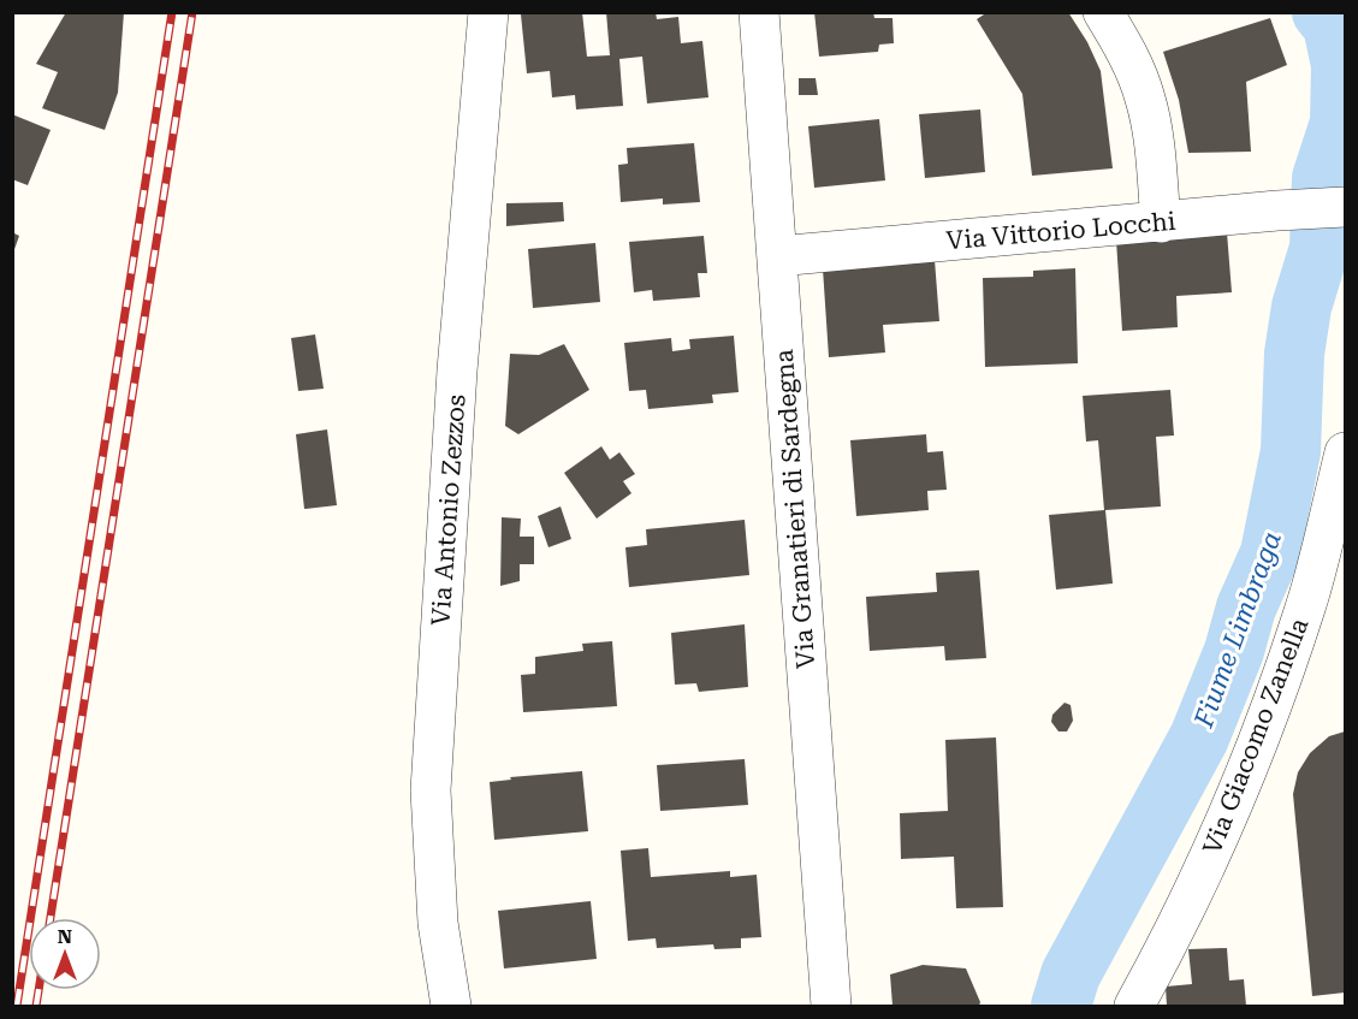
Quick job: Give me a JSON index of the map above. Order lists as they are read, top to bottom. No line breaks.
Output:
{"streets":{"street":["Via Vittorio Locchi","Via Granatieri di Sardegna","Via Antonio Zezzos","Via Giacomo Zanella"]},"crossings":[["Via Vittorio Locchi","Via Granatieri di Sardegna"]],"water":["Fiume Limbraga"],"north":"top"}
